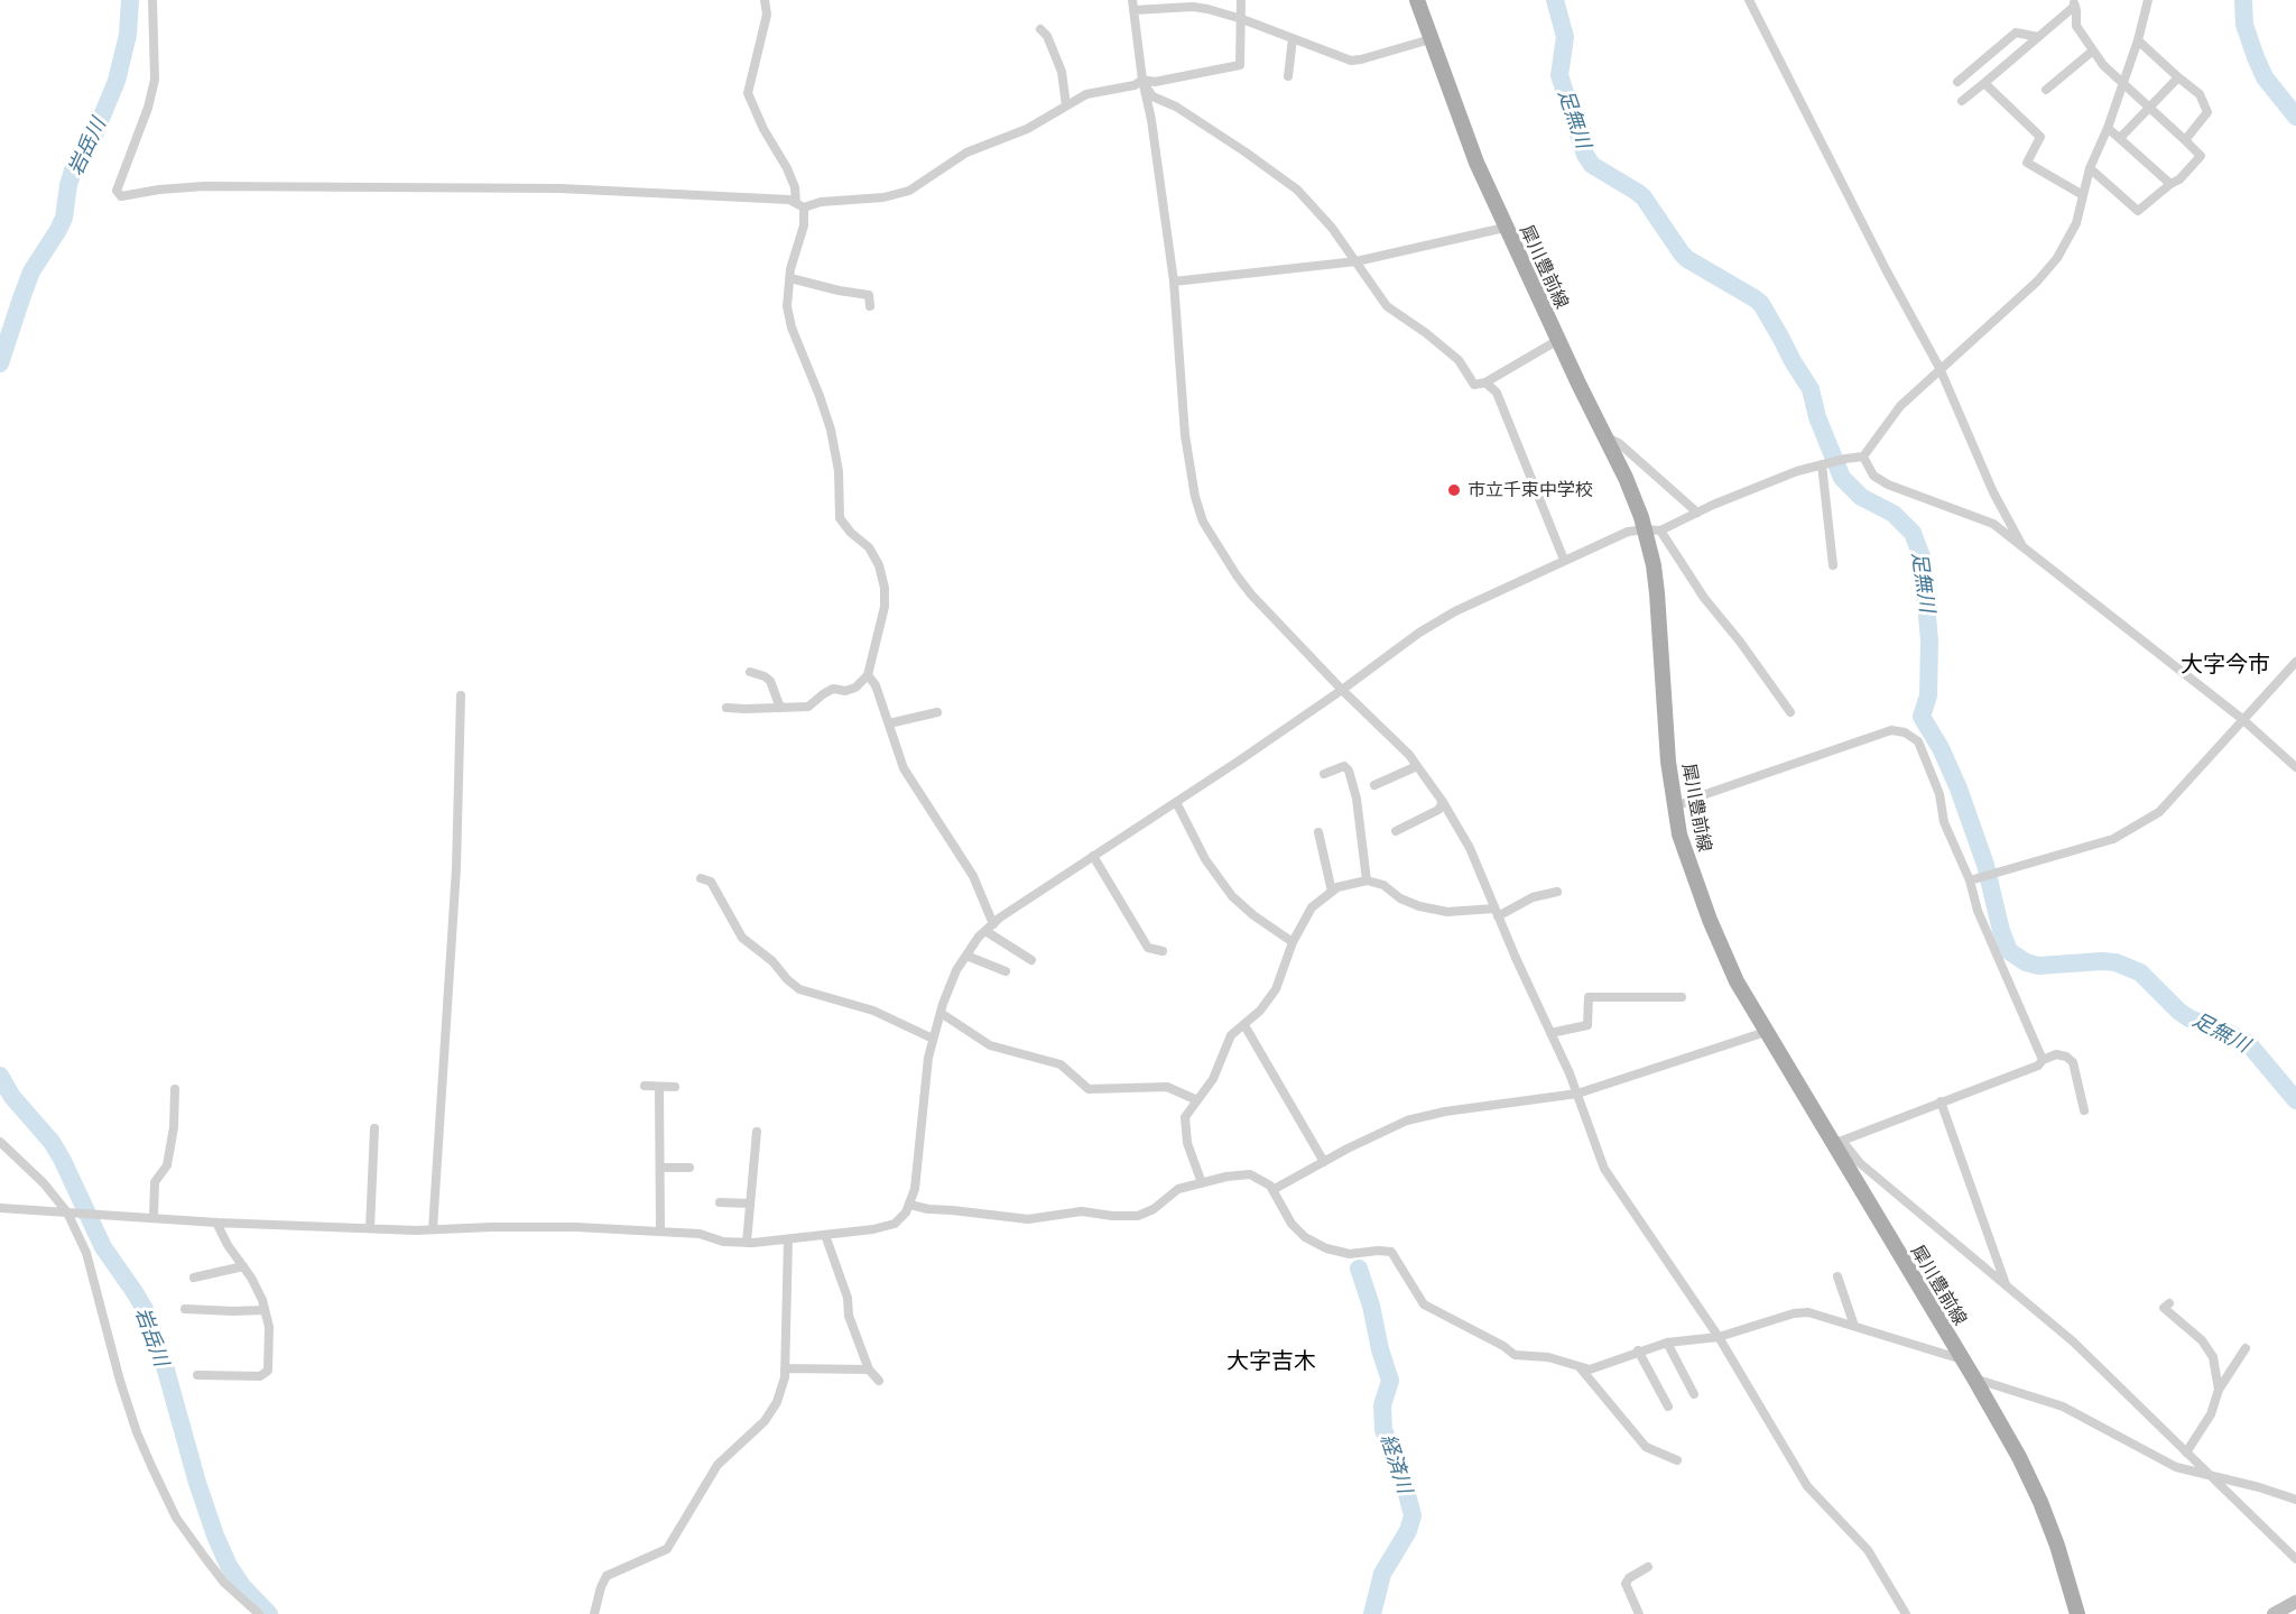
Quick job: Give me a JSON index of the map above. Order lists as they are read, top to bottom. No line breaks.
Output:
{"streets":{"main road":["犀川豊前線"]},"districts":["大字今市","大字吉木"],"water":["足無川","岩岳川","経済川"],"places":["市立千束中学校"]}
